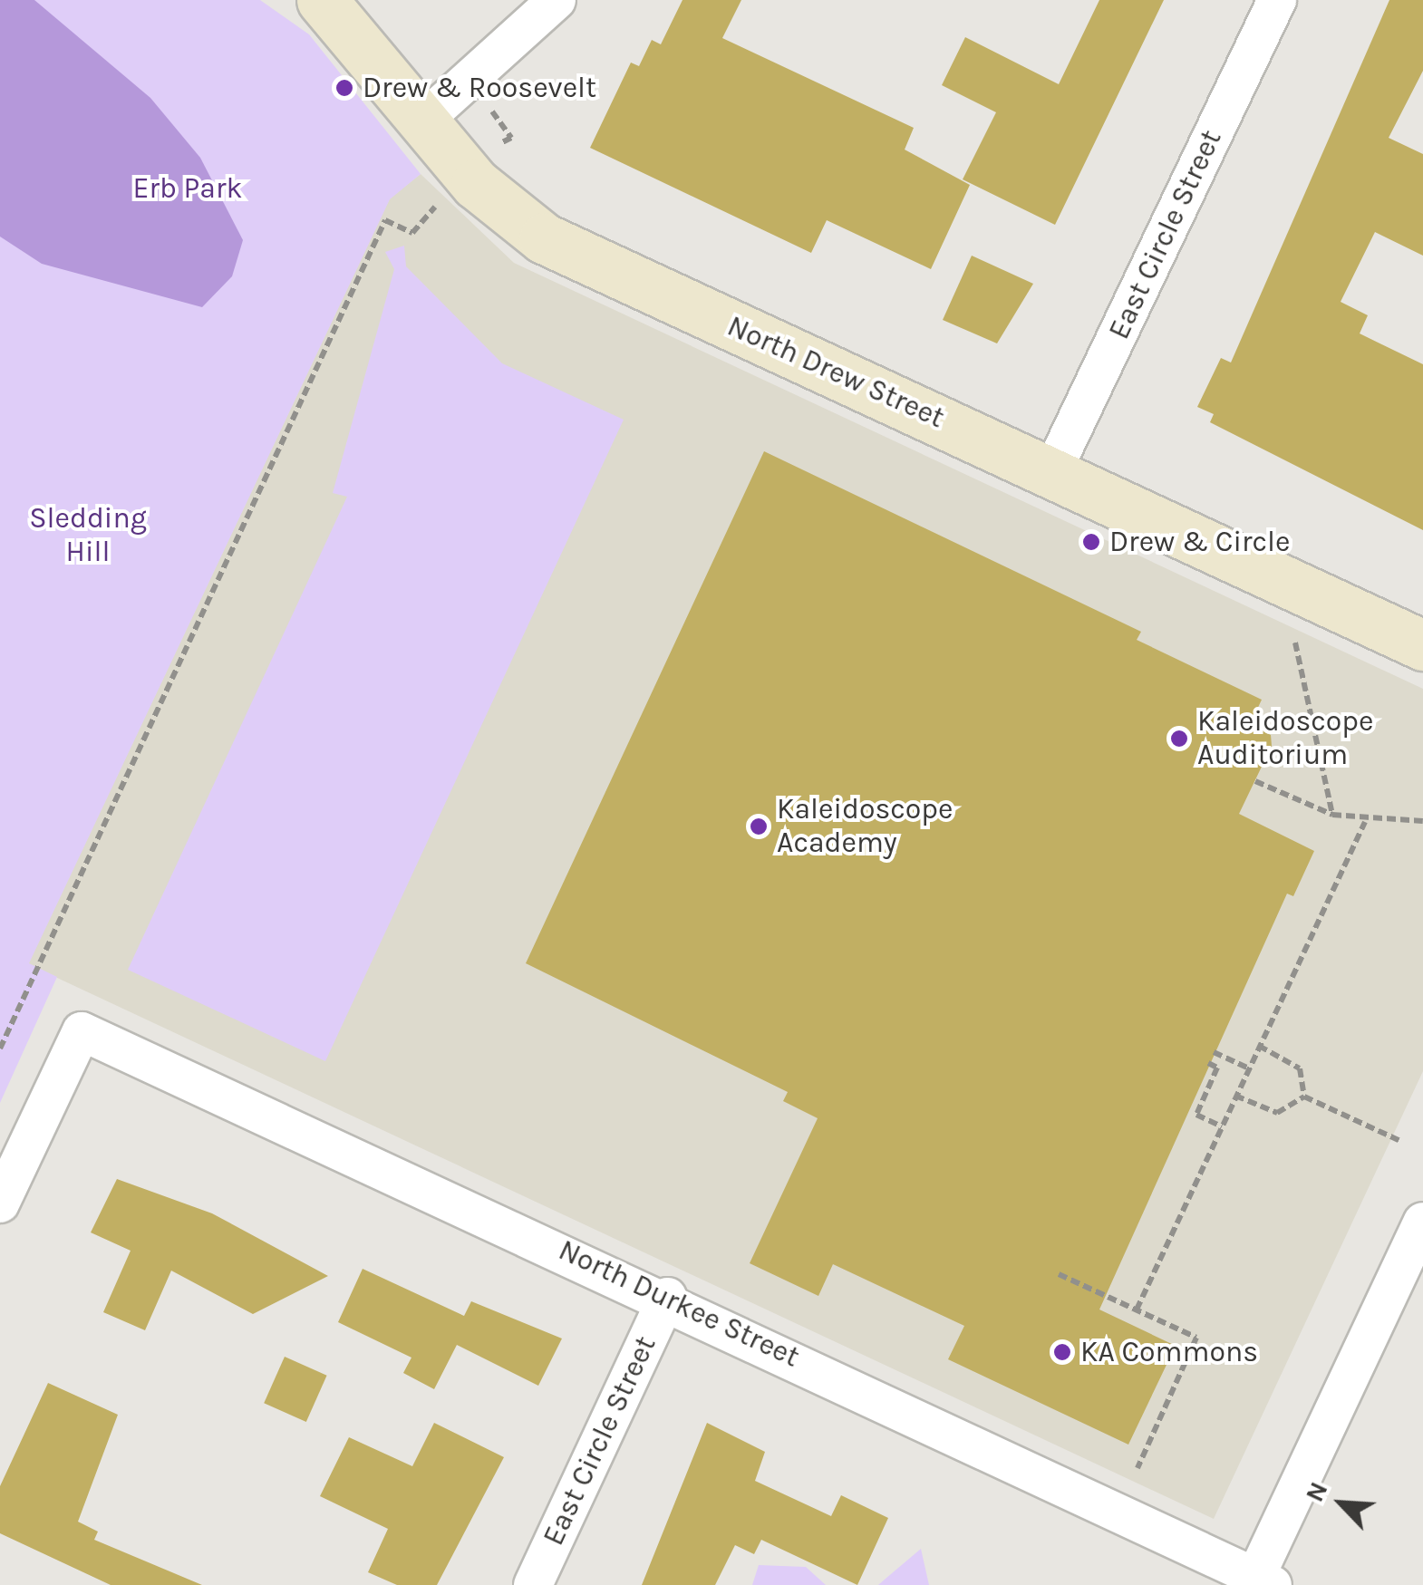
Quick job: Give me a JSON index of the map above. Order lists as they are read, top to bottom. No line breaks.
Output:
{"streets":{"street":["East Circle Street","North Drew Street","North Durkee Street"]},"crossings":[["East Circle Street","North Drew Street"],["East Circle Street","North Durkee Street"]],"parks":["Erb Park","Sledding Hill"],"places":["Drew & Roosevelt","Drew & Circle","Kaleidoscope Auditorium","Kaleidoscope Academy","KA Commons"],"north":"top left"}
